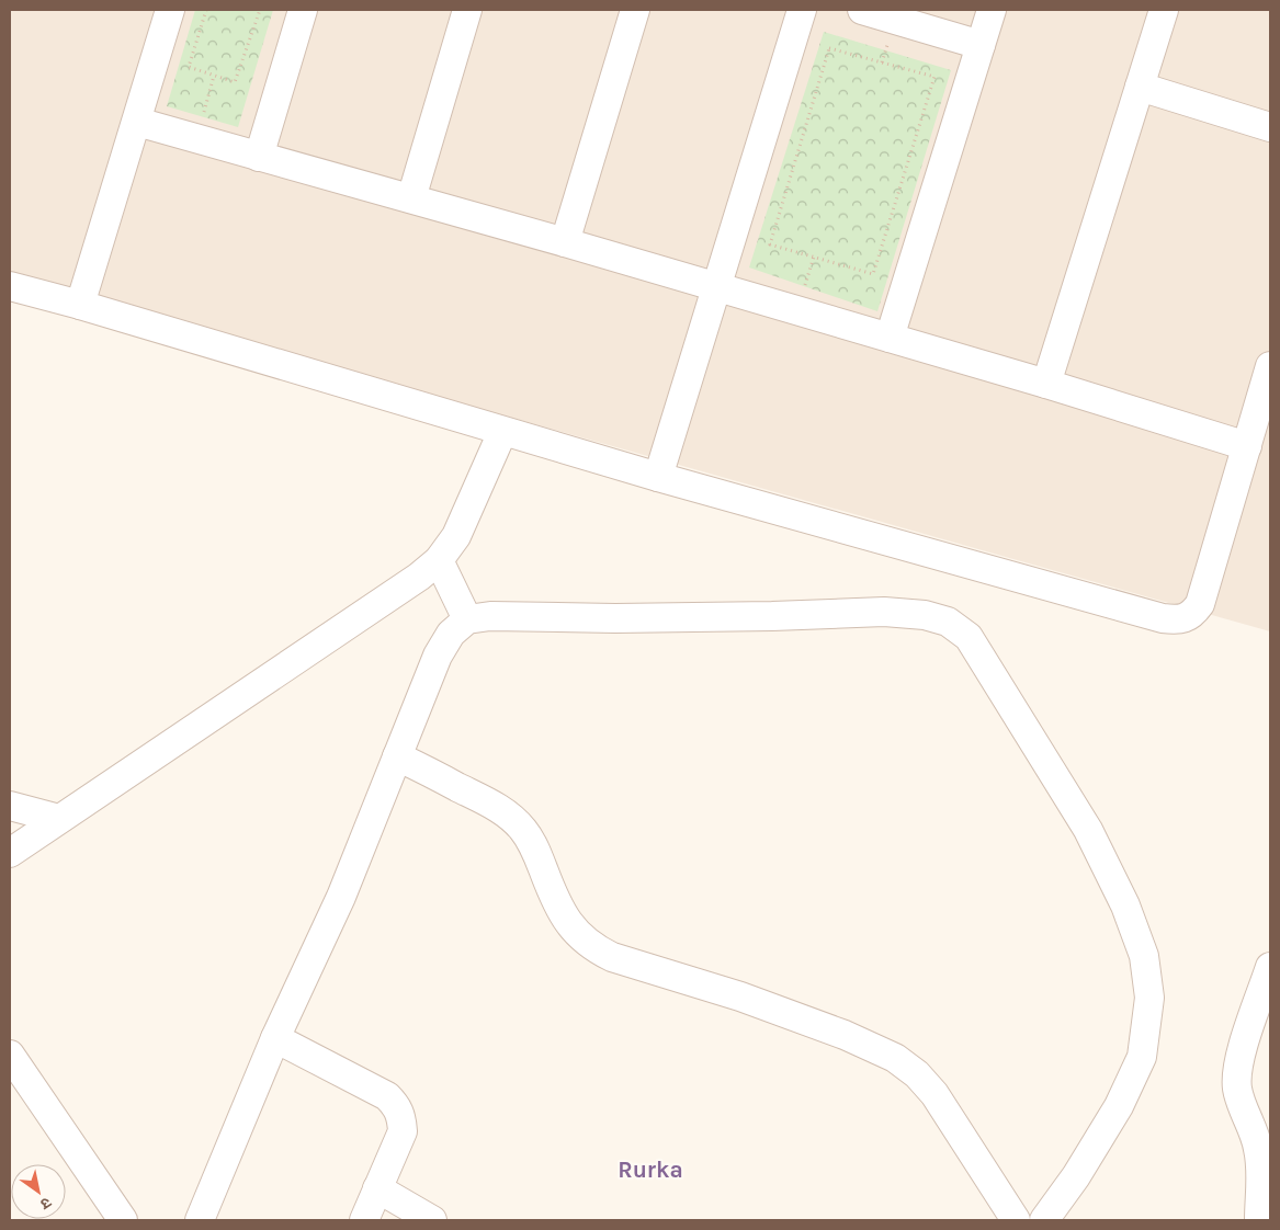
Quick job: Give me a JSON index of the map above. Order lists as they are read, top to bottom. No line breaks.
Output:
{"districts":["Rurka"],"north":"bottom right"}
